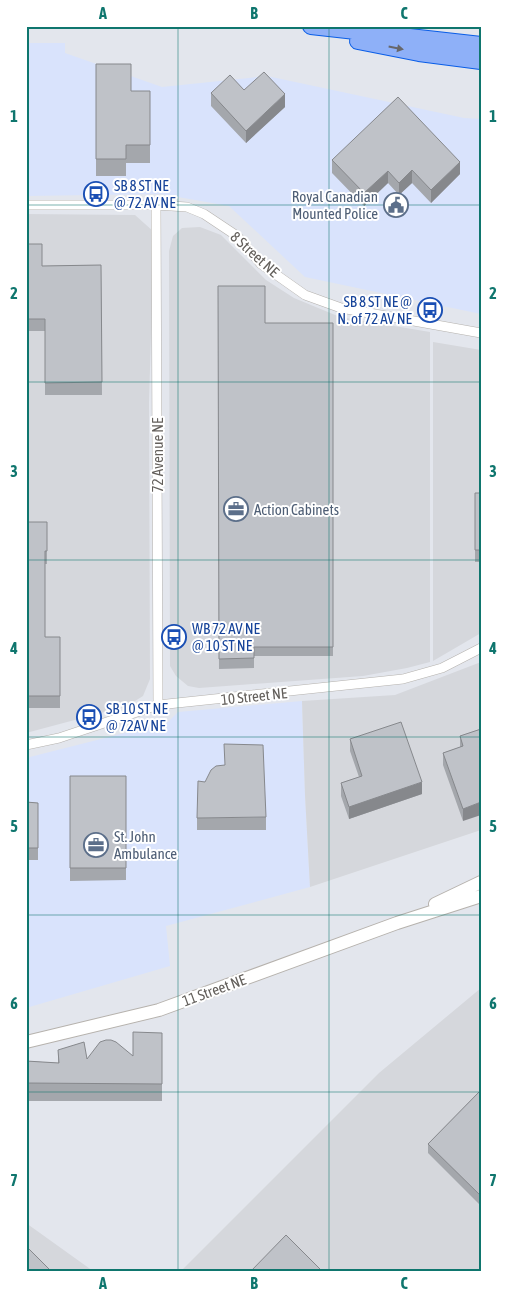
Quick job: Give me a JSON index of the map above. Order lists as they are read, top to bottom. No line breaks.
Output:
{"streets":{"street":["8 Street NE","72 Avenue NE","10 Street NE","11 Street NE"]},"crossings":[["8 Street NE","72 Avenue NE"],["72 Avenue NE","10 Street NE"]],"places":{"bus stop":["SB 8 ST NE @ 72 AV NE","SB 8 ST NE @ N. of 72 AV NE","WB 72 AV NE @ 10 ST NE","SB 10 ST NE @ 72AV NE"],"public building":["Royal Canadian Mounted Police"],"office":["Action Cabinets","St. John Ambulance"]},"grid":{"columns":["A","B","C"],"rows":["1","2","3","4","5","6","7"]}}
